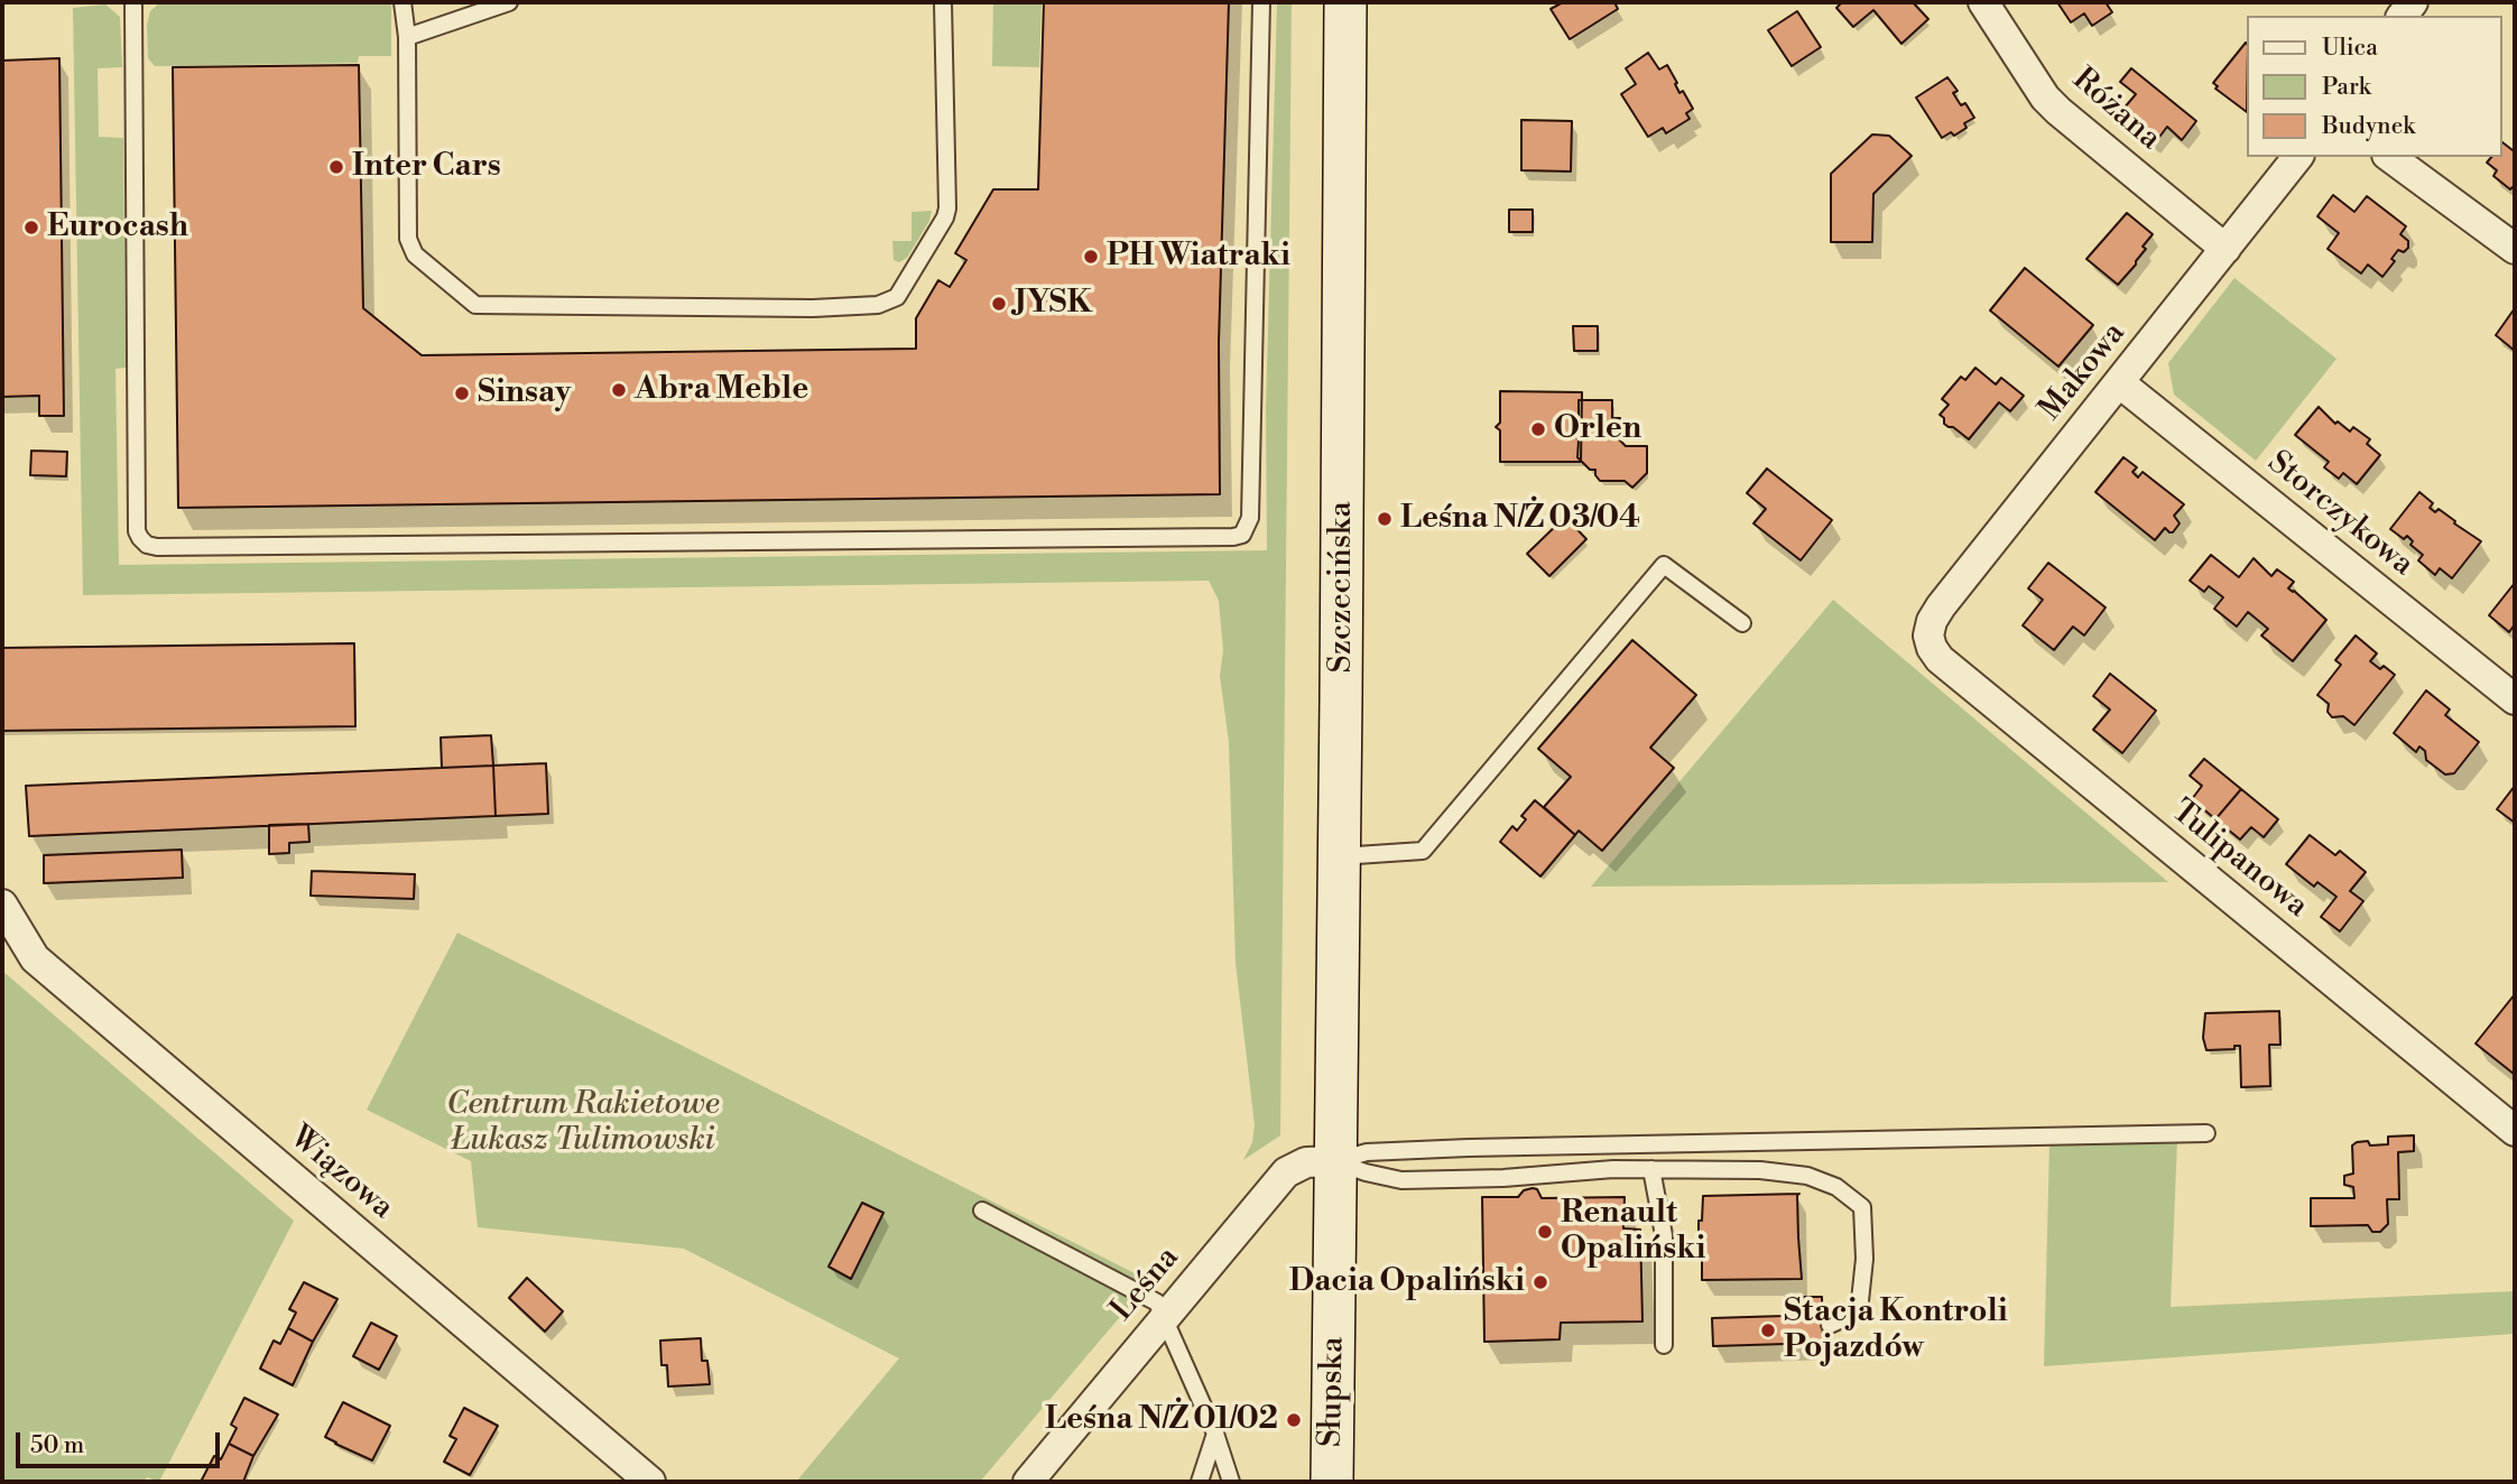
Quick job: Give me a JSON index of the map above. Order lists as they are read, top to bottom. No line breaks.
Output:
{"streets":{"main road":["Szczecińska","Słupska"],"street":["Różana","Makowa","Storczykowa","Tulipanowa","Wiązowa","Leśna"]},"crossings":[["Różana","Makowa"],["Makowa","Storczykowa"],["Makowa","Tulipanowa"],["Szczecińska","Leśna"],["Szczecińska","Słupska"],["Leśna","Słupska"]],"parks":["Centrum Rakietowe Łukasz Tulimowski"],"places":["Inter Cars","Eurocash","PH Wiatraki","JYSK","Abra Meble","Sinsay","Orlen","Leśna N/Ż 03/04","Renault Opaliński","Dacia Opaliński","Stacja Kontroli Pojazdów","Leśna N/Ż 01/02"],"legend":["Ulica","Park","Budynek"],"scale_bar":"50 m"}
